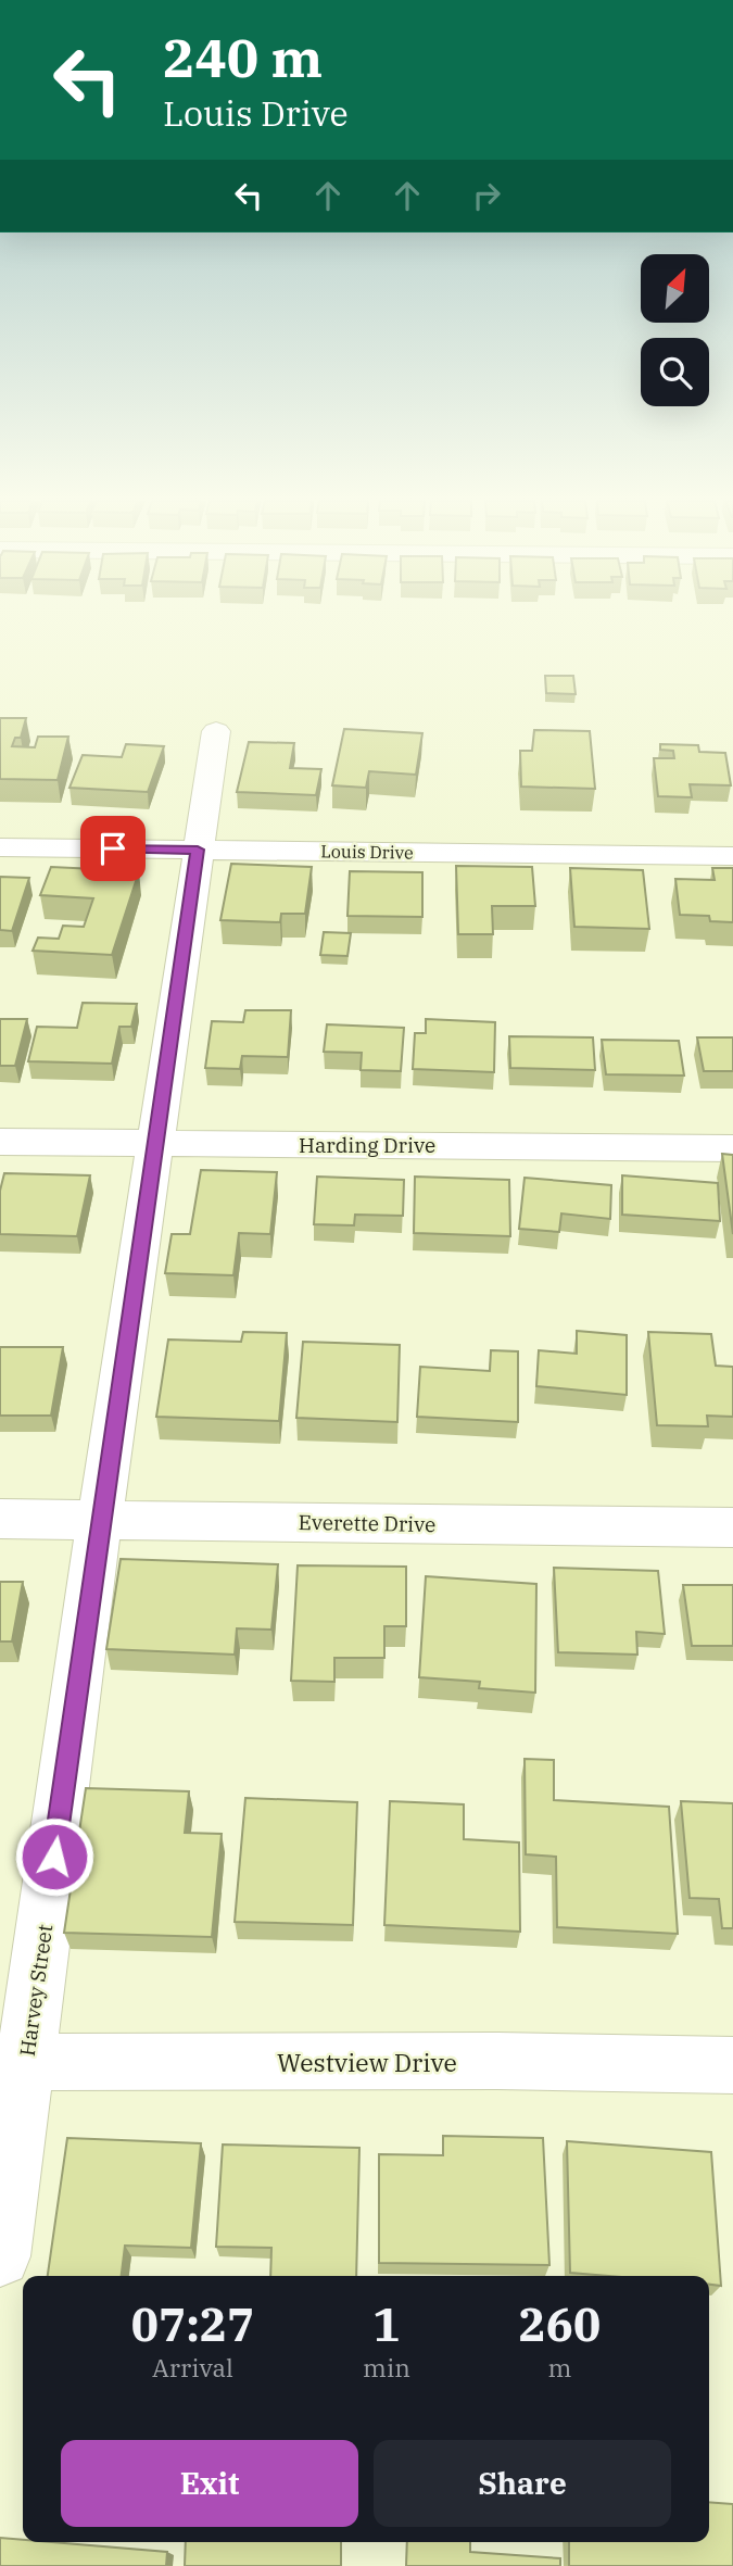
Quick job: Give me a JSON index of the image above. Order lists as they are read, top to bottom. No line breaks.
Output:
{"streets":{"street":["Louis Drive","Harding Drive","Everette Drive","Harvey Street","Westview Drive"]},"crossings":[["Louis Drive","Harvey Street"],["Harding Drive","Harvey Street"],["Everette Drive","Harvey Street"],["Harvey Street","Westview Drive"]],"north":"top right","page":{"turn":["240 m","Louis Drive"],"eta":["07:27","Arrival","1","min","260","m"],"buttons":["Exit","Share"]}}
